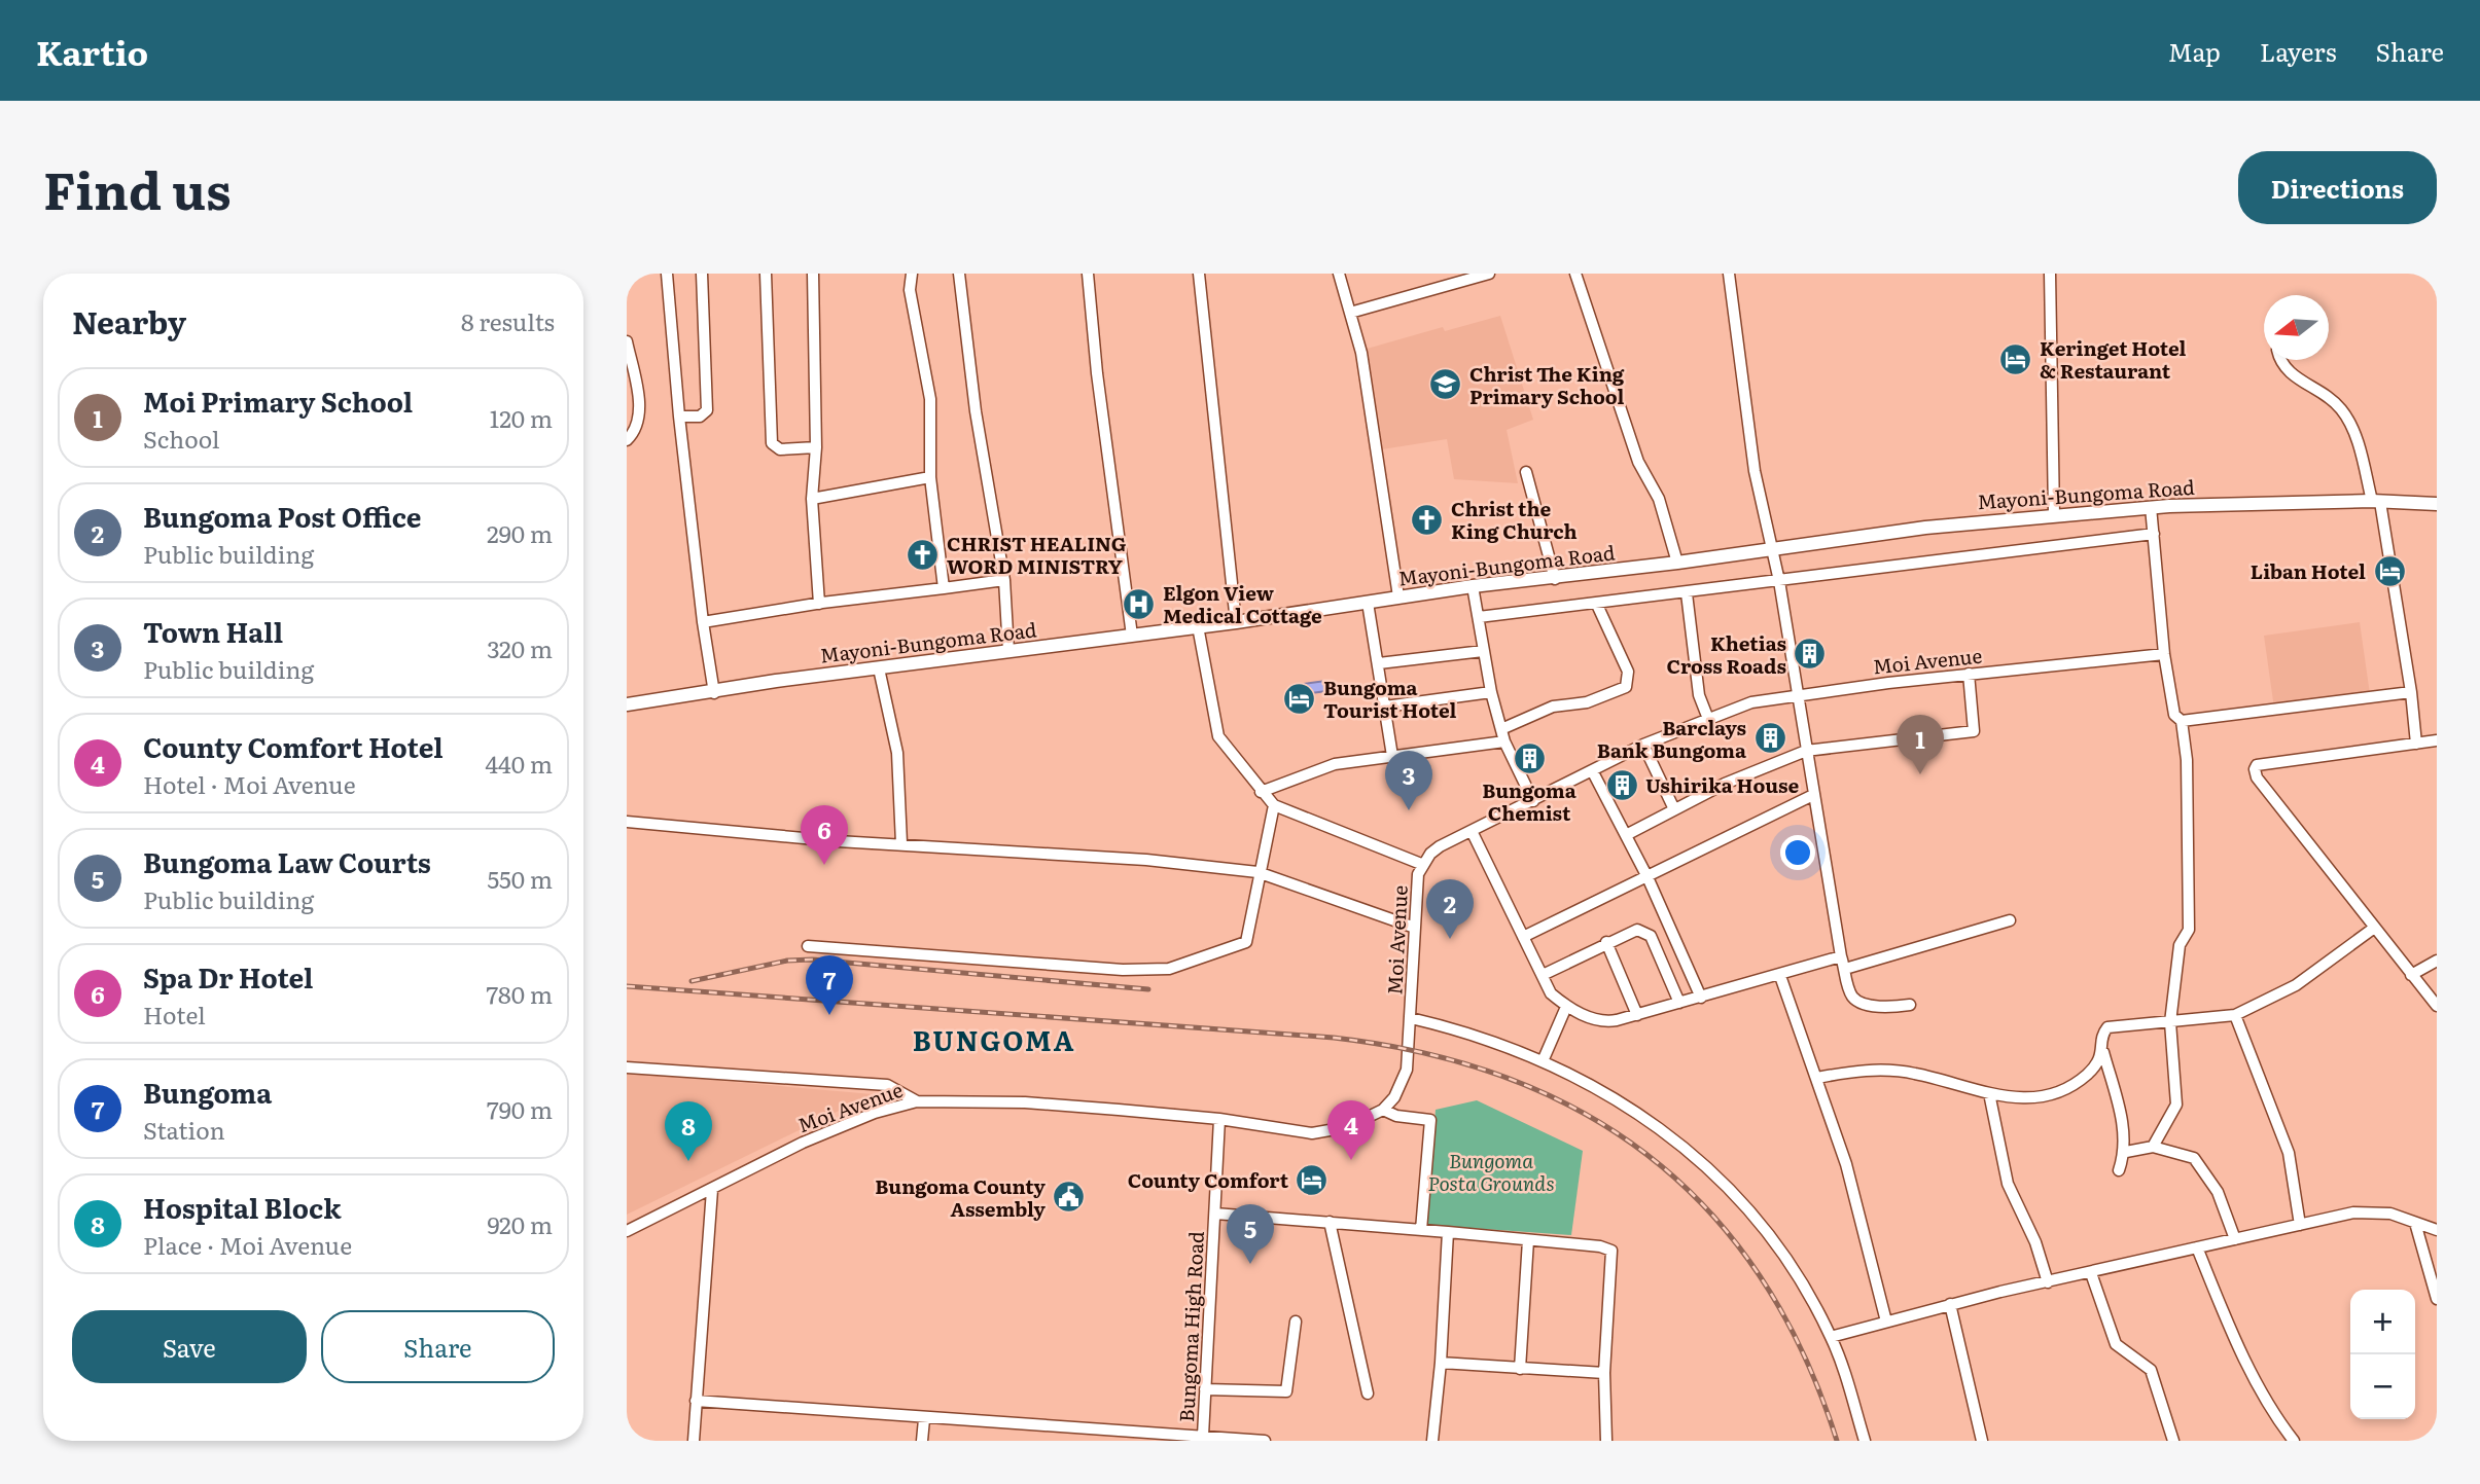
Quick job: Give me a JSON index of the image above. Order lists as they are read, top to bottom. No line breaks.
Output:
{"streets":{"main road":["Mayoni-Bungoma Road"],"street":["Moi Avenue","Bungoma High Road"]},"crossings":[["Moi Avenue","Bungoma High Road"]],"districts":["BUNGOMA"],"parks":["Bungoma Posta Grounds"],"places":{"hotel":["Keringet Hotel & Restaurant","Liban Hotel","Bungoma Tourist Hotel","County Comfort"],"school or university":["Christ The King Primary School"],"church":["Christ the King Church","CHRIST HEALING WORD MINISTRY"],"hospital":["Elgon View Medical Cottage"],"building":["Khetias Cross Roads","Barclays Bank Bungoma","Bungoma Chemist","Ushirika House"],"public building":["Bungoma County Assembly"]},"north":"left","page":{"header":"Kartio","nav":["Map","Layers","Share"],"title":"Find us","buttons":["Directions",["Save","Share"]],"heading":["Nearby","8 results"],"list":[{"mark":"1","name":"Moi Primary School","note":"School","value":"120 m"},{"mark":"2","name":"Bungoma Post Office","note":"Public building","value":"290 m"},{"mark":"3","name":"Town Hall","note":"Public building","value":"320 m"},{"mark":"4","name":"County Comfort Hotel","note":"Hotel · Moi Avenue","value":"440 m"},{"mark":"5","name":"Bungoma Law Courts","note":"Public building","value":"550 m"},{"mark":"6","name":"Spa Dr Hotel","note":"Hotel","value":"780 m"},{"mark":"7","name":"Bungoma","note":"Station","value":"790 m"},{"mark":"8","name":"Hospital Block","note":"Place · Moi Avenue","value":"920 m"}],"pins":["1","3","6","2","7","4","8","5"],"map_buttons":["+","−"]}}
